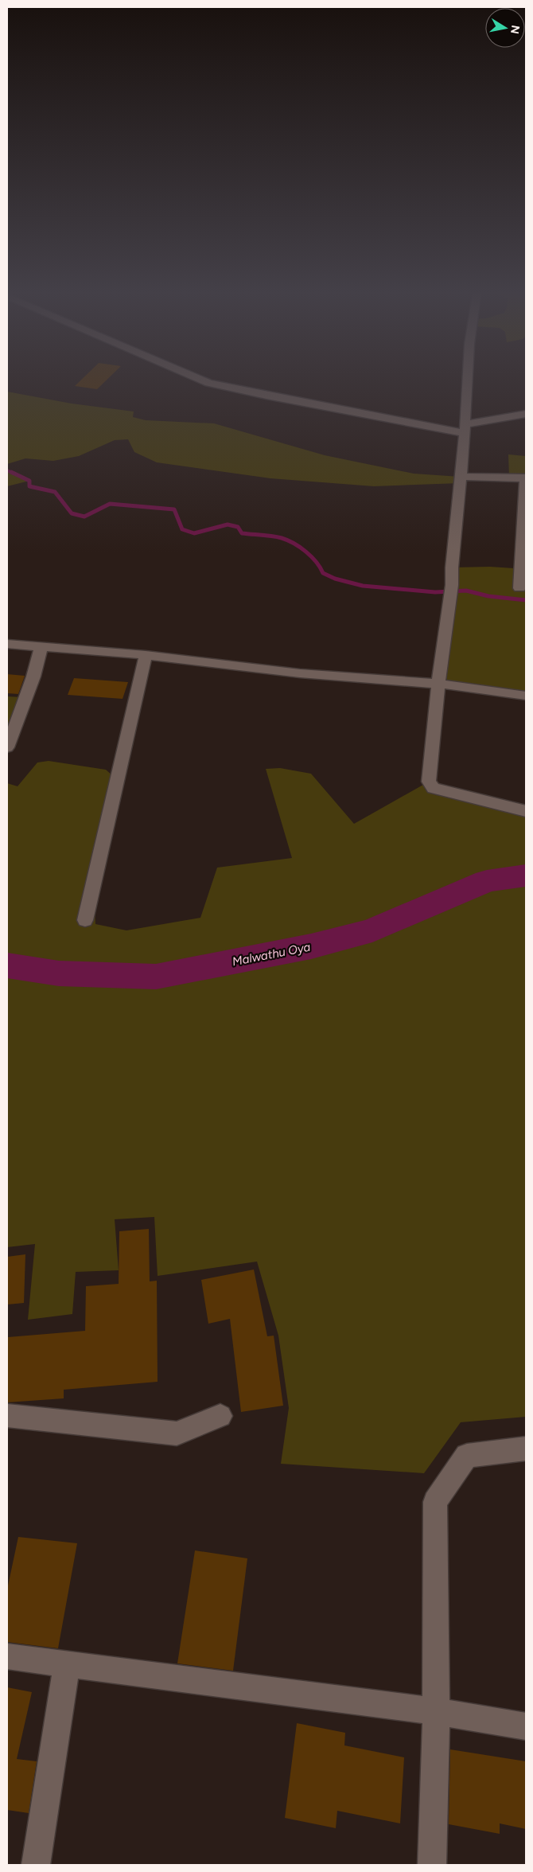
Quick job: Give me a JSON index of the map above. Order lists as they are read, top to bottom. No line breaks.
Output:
{"water":["Malwathu Oya"],"north":"right"}
